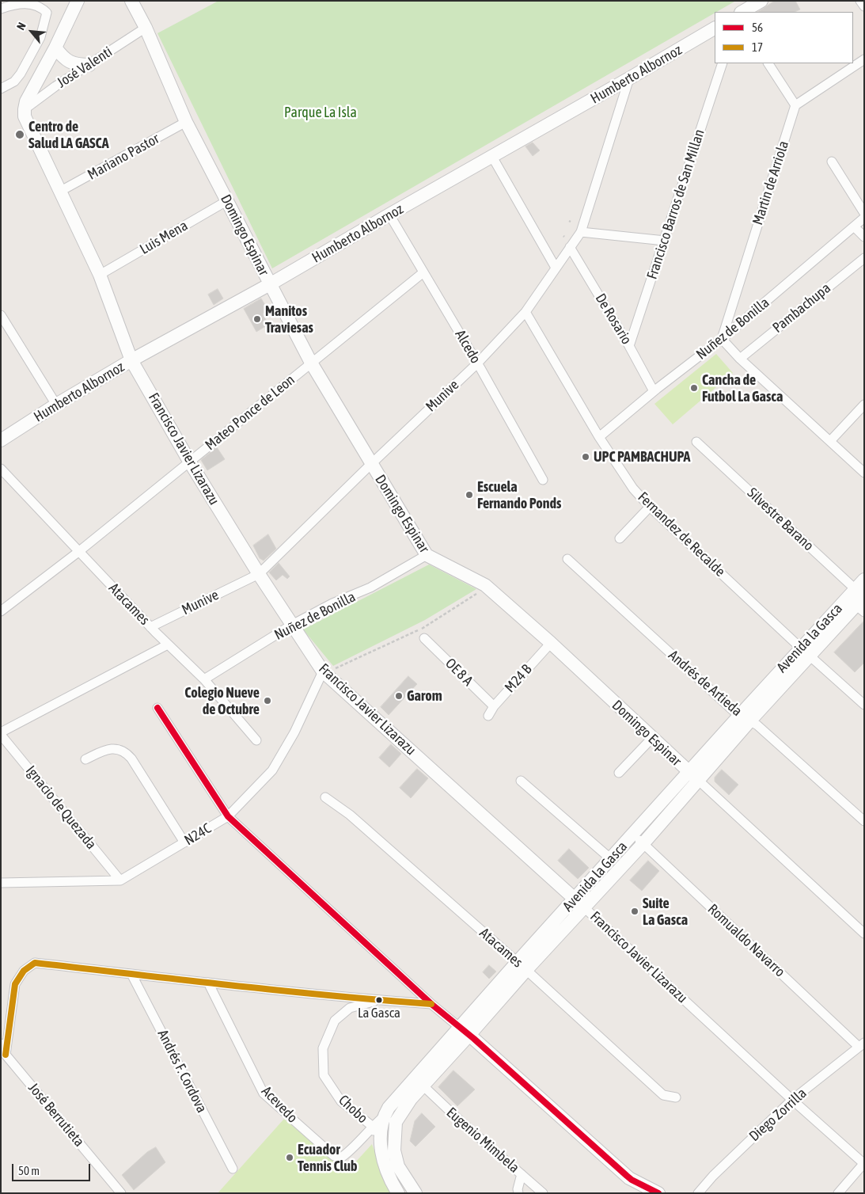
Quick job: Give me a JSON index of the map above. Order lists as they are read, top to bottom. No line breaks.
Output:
{"streets":{"street":["José Valenti","Humberto Albornoz","Mariano Pastor","Martin de Arriola","Francisco Barros de San Millan","Domingo Espinar","Luis Mena","Pambachupa","De Rosario","Nuñez de Bonilla","Alcedo","Munive","Mateo Ponce de Leon","Francisco Javier Lizarazu","Silvestre Barano","Fernandez de Recalde","Atacames","Avenida la Gasca","OE 8 A","M24 B","Andrés de Artieda","Ignacio de Quezada","N24C","Romualdo Navarro","Andrés F. Cordova","Acevedo","Chobo","José Berrutieta","Diego Zorrilla","Eugenio Mimbela"]},"crossings":[["José Valenti","Domingo Espinar"],["José Valenti","Francisco Javier Lizarazu"],["Humberto Albornoz","Domingo Espinar"],["Humberto Albornoz","Alcedo"],["Humberto Albornoz","Munive"],["Humberto Albornoz","Francisco Javier Lizarazu"],["Mariano Pastor","Domingo Espinar"],["Mariano Pastor","Francisco Javier Lizarazu"],["Martin de Arriola","Nuñez de Bonilla"],["Francisco Barros de San Millan","De Rosario"],["Domingo Espinar","Luis Mena"],["Domingo Espinar","Nuñez de Bonilla"],["Domingo Espinar","Munive"],["Domingo Espinar","Mateo Ponce de Leon"],["Domingo Espinar","Avenida la Gasca"],["Domingo Espinar","M24 B"],["Luis Mena","Francisco Javier Lizarazu"],["De Rosario","Nuñez de Bonilla"],["De Rosario","Munive"],["Nuñez de Bonilla","Francisco Javier Lizarazu"],["Nuñez de Bonilla","Fernandez de Recalde"],["Nuñez de Bonilla","Atacames"],["Alcedo","Munive"],["Alcedo","Mateo Ponce de Leon"],["Munive","Francisco Javier Lizarazu"],["Munive","Fernandez de Recalde"],["Munive","Atacames"],["Mateo Ponce de Leon","Francisco Javier Lizarazu"],["Mateo Ponce de Leon","Atacames"],["Francisco Javier Lizarazu","Avenida la Gasca"],["Francisco Javier Lizarazu","N24C"],["Francisco Javier Lizarazu","Diego Zorrilla"],["Silvestre Barano","Avenida la Gasca"],["Fernandez de Recalde","Avenida la Gasca"],["Atacames","Avenida la Gasca"],["Avenida la Gasca","Andrés de Artieda"],["Avenida la Gasca","Romualdo Navarro"],["Avenida la Gasca","Acevedo"],["Avenida la Gasca","Chobo"],["Avenida la Gasca","Eugenio Mimbela"],["OE 8 A","M24 B"],["Ignacio de Quezada","N24C"],["Romualdo Navarro","Diego Zorrilla"],["Acevedo","Chobo"]],"parks":["Parque La Isla"],"places":["Centro de Salud LA GASCA","Manitos Traviesas","Cancha de Futbol La Gasca","UPC PAMBACHUPA","Escuela Fernando Ponds","Garom","Colegio Nueve de Octubre","Suite La Gasca","La Gasca","Ecuador Tennis Club"],"lines":["transit line 56","transit line 17"],"legend":["56","17"],"scale_bar":"50 m","north":"top left"}
